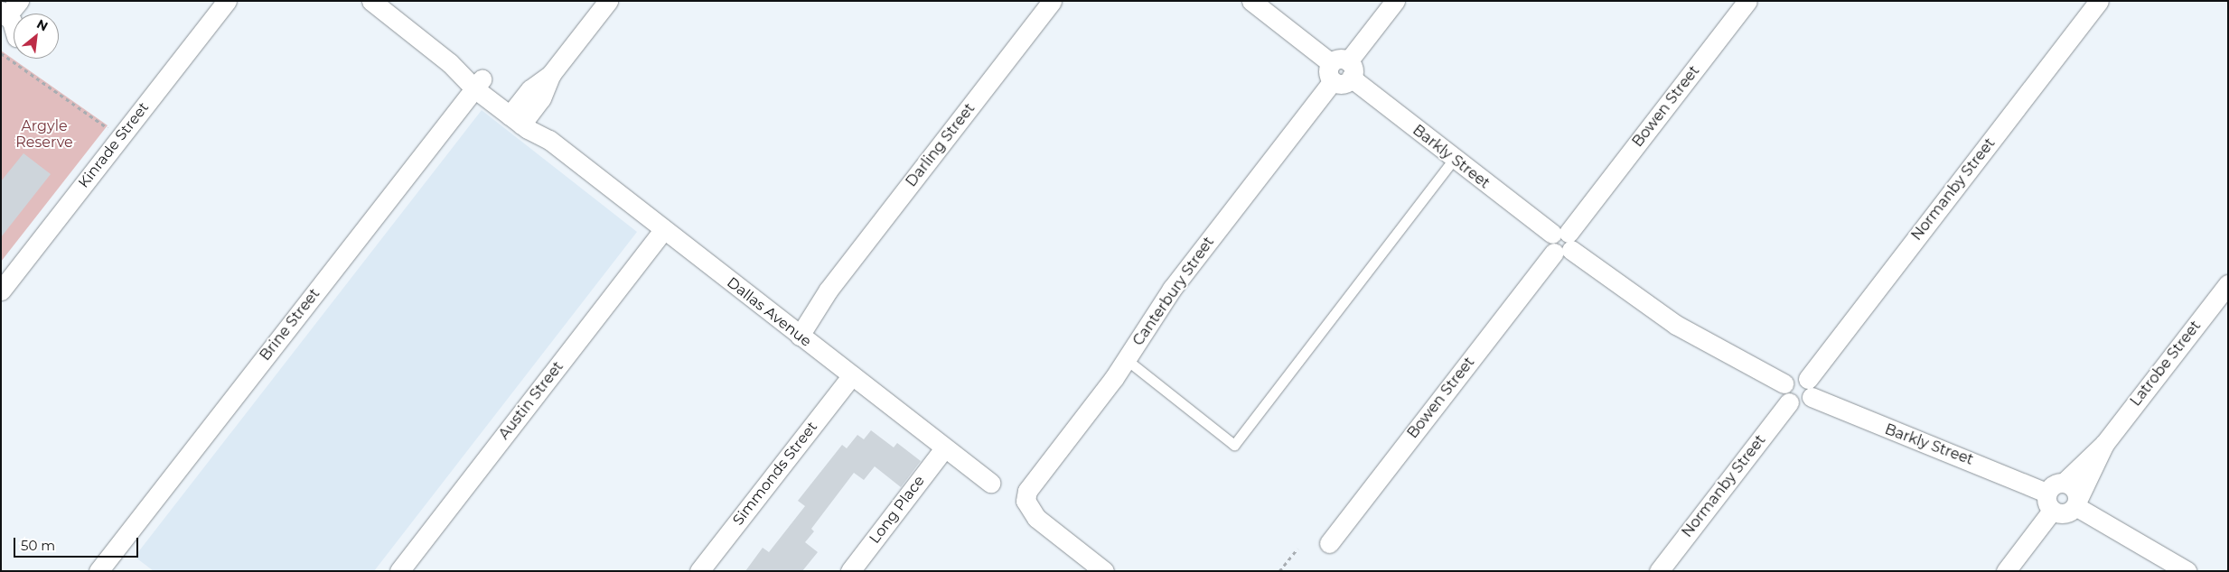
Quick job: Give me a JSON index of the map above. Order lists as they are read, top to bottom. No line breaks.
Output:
{"streets":{"street":["Bowen Street","Kinrade Street","Darling Street","Barkly Street","Normanby Street","Canterbury Street","Dallas Avenue","Brine Street","Latrobe Street","Austin Street","Simmonds Street","Long Place"]},"crossings":[["Bowen Street","Barkly Street"],["Darling Street","Dallas Avenue"],["Barkly Street","Normanby Street"],["Barkly Street","Canterbury Street"],["Barkly Street","Latrobe Street"],["Dallas Avenue","Brine Street"],["Dallas Avenue","Austin Street"],["Dallas Avenue","Simmonds Street"],["Dallas Avenue","Long Place"]],"parks":["Argyle Reserve"],"scale_bar":"50 m","north":"top right"}
